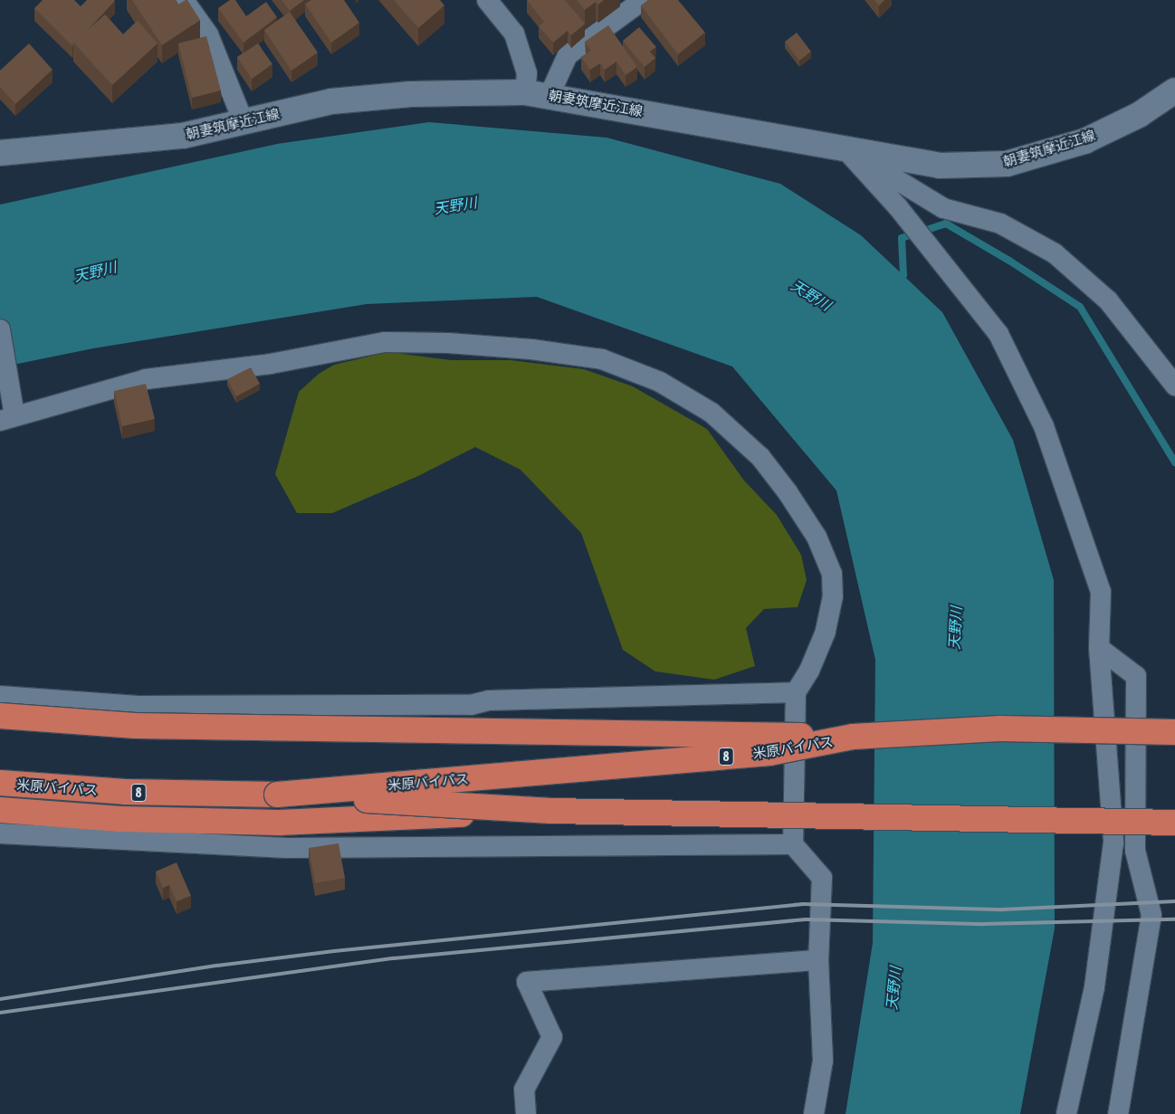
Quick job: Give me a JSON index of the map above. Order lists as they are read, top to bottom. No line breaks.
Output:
{"streets":{"highway":["米原バイパス","8"],"main road":["朝妻筑摩近江線"]},"water":["天野川"]}
